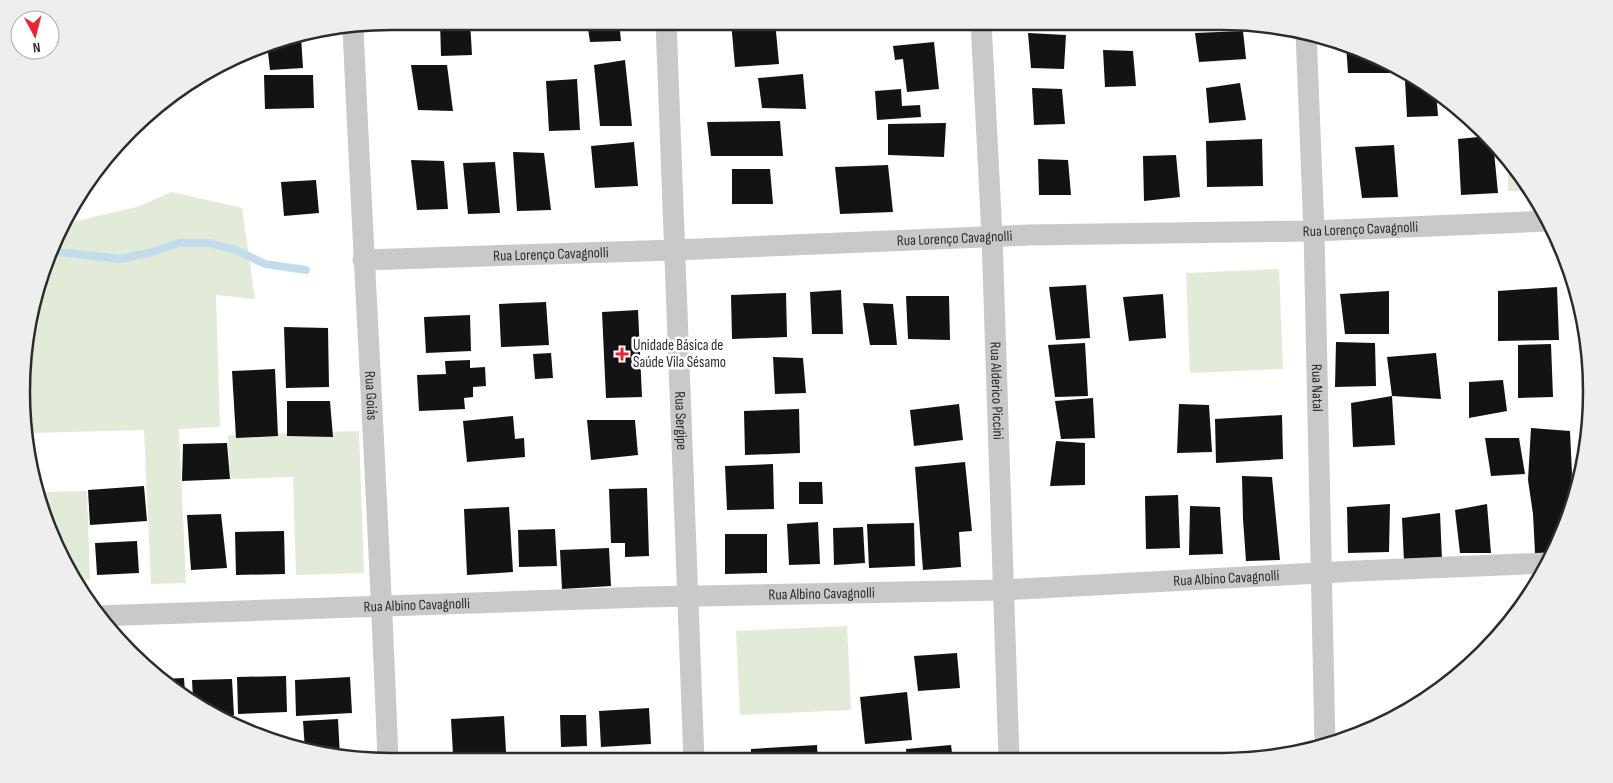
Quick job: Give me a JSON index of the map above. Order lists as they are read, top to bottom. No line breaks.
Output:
{"streets":{"street":["Rua Lorenço Cavagnolli","Rua Natal","Rua Alderico Piccini","Rua Goiás","Rua Sergipe","Rua Albino Cavagnolli"]},"crossings":[["Rua Lorenço Cavagnolli","Rua Natal"],["Rua Lorenço Cavagnolli","Rua Alderico Piccini"],["Rua Lorenço Cavagnolli","Rua Goiás"],["Rua Lorenço Cavagnolli","Rua Sergipe"],["Rua Natal","Rua Albino Cavagnolli"],["Rua Alderico Piccini","Rua Albino Cavagnolli"],["Rua Goiás","Rua Albino Cavagnolli"],["Rua Sergipe","Rua Albino Cavagnolli"]],"places":{"health":["Unidade Básica de Saúde Vila Sésamo"]},"north":"bottom"}
